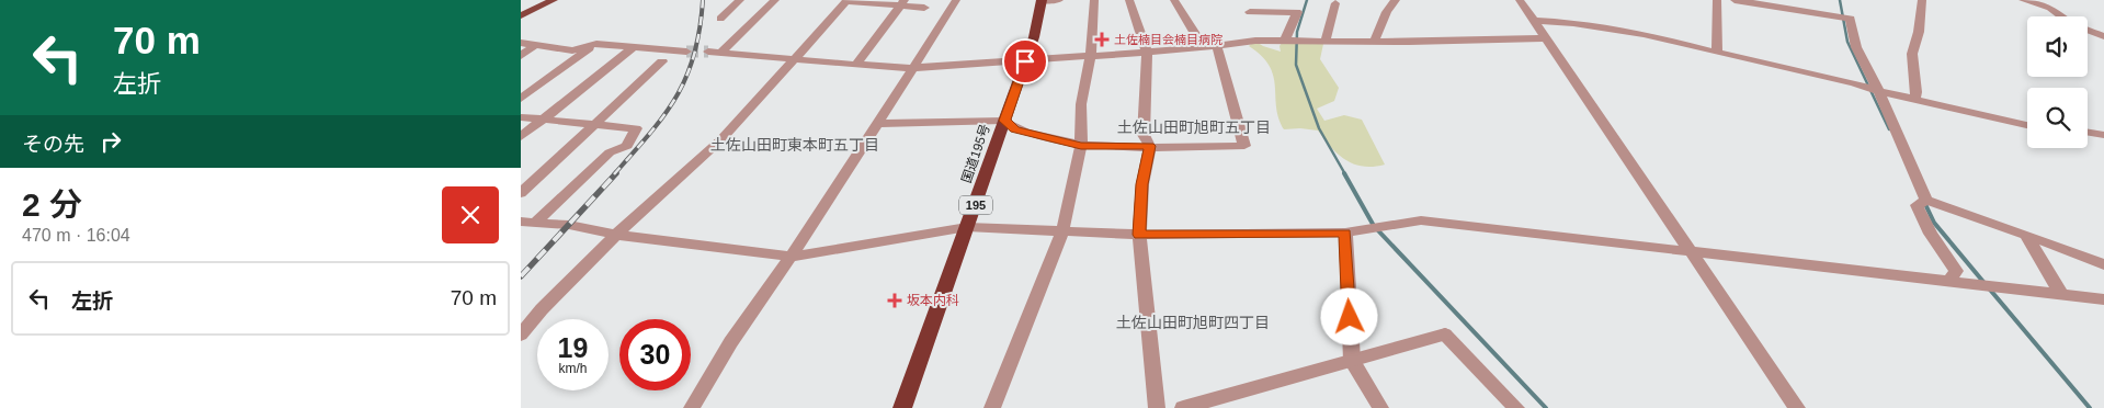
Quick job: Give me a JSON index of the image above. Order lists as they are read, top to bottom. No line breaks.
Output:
{"streets":{"highway":["国道195号","195"]},"districts":["土佐山田町旭町五丁目","土佐山田町東本町五丁目","土佐山田町旭町四丁目"],"places":{"health":["土佐楠目会楠目病院","坂本内科"]},"page":{"turn":["70 m","左折"],"then":"その先","heading":["2 分","470 m · 16:04"],"list":[{"name":"左折","value":"70 m"}],"speed":"19 km/h","limit":"30"}}
